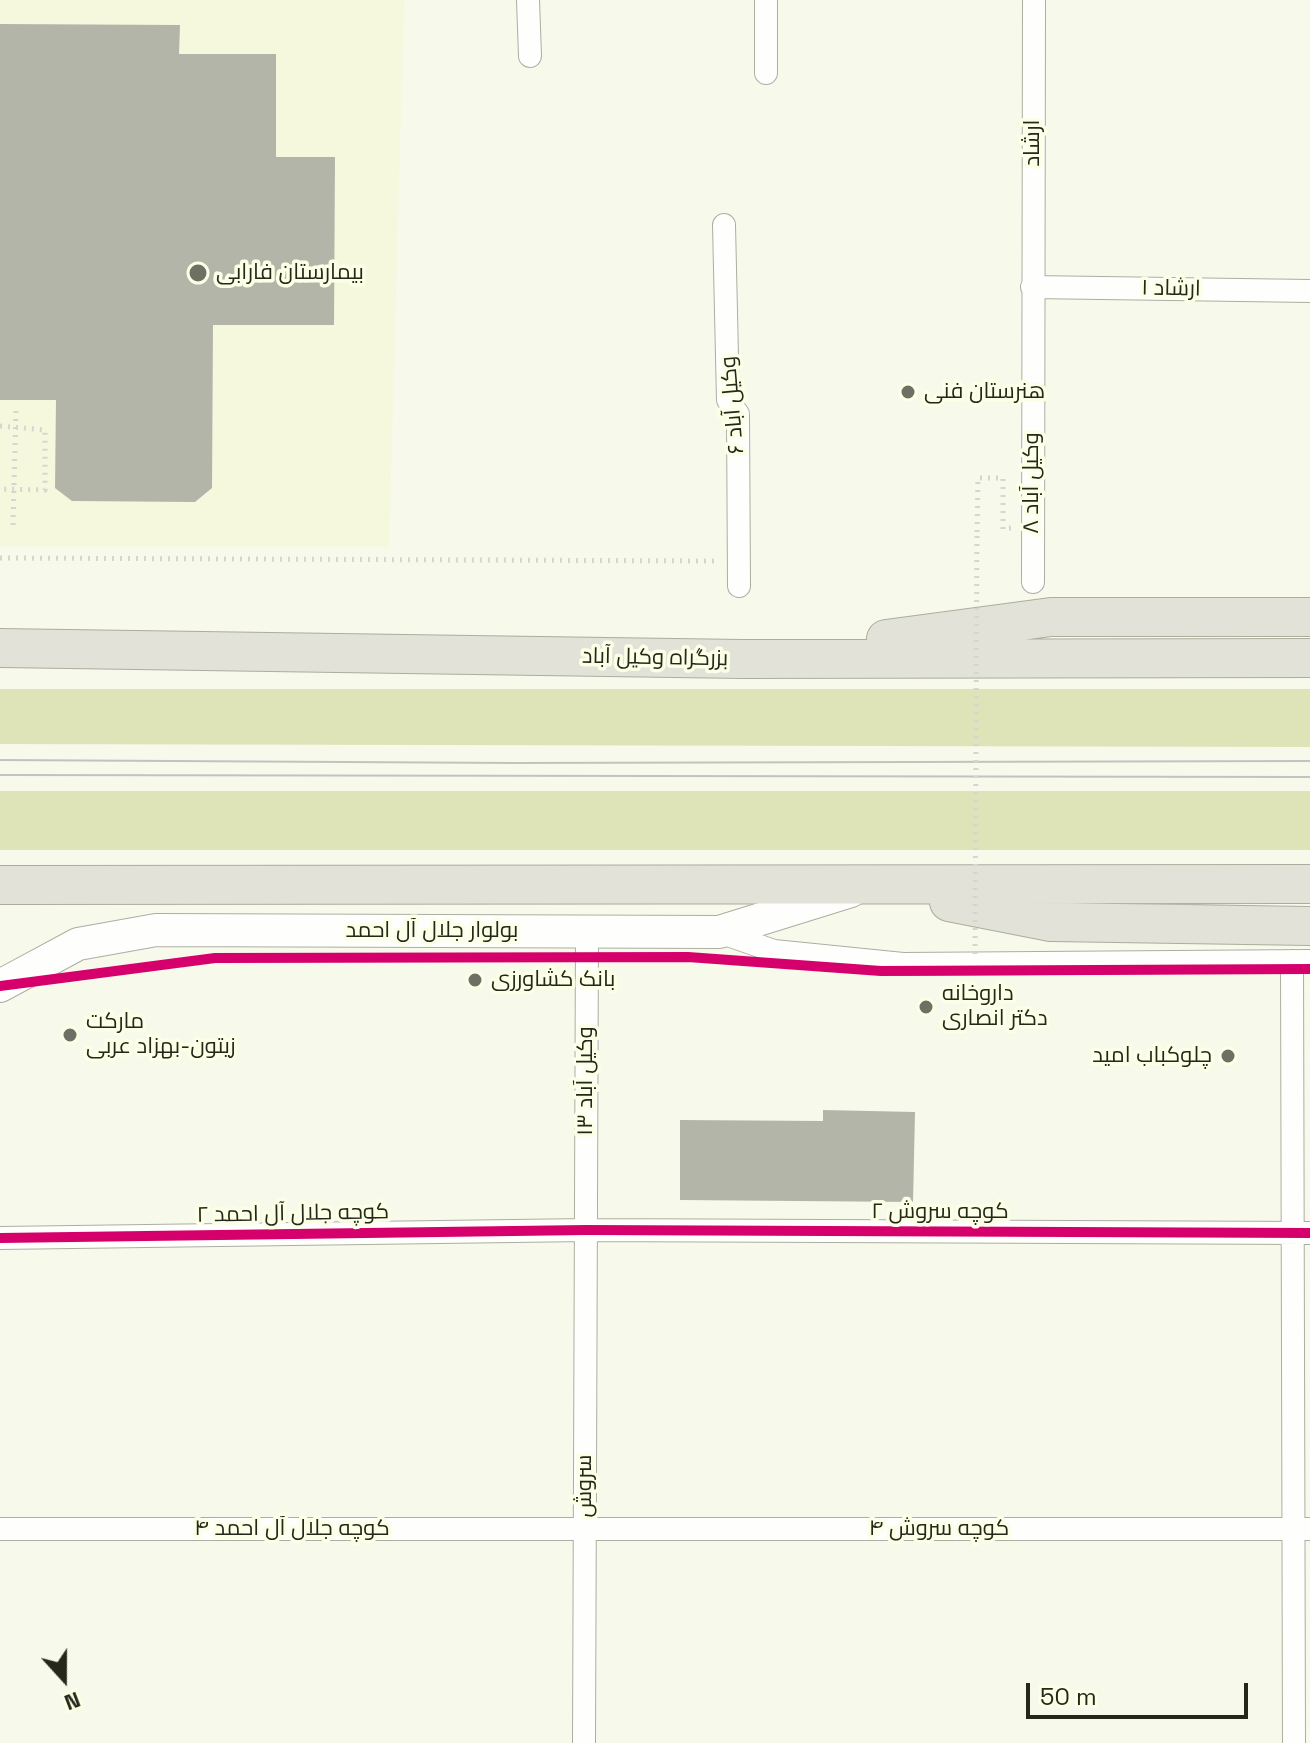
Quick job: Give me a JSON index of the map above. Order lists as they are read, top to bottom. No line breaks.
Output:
{"streets":{"highway":["بزرگراه وکیل آباد"],"main road":["بولوار جلال آل احمد"],"street":["ارشاد","ارشاد ۱","۶ وکیل آباد","۸ وکیل آباد","۱۳ وکیل آباد","کوچه سروش ۲","کوچه جلال آل احمد ۲","سروش","کوچه جلال آل احمد ۴","کوچه سروش ۴"]},"crossings":[["ارشاد","ارشاد ۱"],["ارشاد","۸ وکیل آباد"],["ارشاد ۱","۸ وکیل آباد"],["بولوار جلال آل احمد","۱۳ وکیل آباد"],["۱۳ وکیل آباد","کوچه سروش ۲"],["۱۳ وکیل آباد","کوچه جلال آل احمد ۲"],["۱۳ وکیل آباد","سروش"],["کوچه سروش ۲","کوچه جلال آل احمد ۲"],["کوچه سروش ۲","سروش"],["کوچه جلال آل احمد ۲","سروش"],["سروش","کوچه جلال آل احمد ۴"],["سروش","کوچه سروش ۴"],["کوچه جلال آل احمد ۴","کوچه سروش ۴"]],"places":["بیمارستان فارابی","هنرستان فنی","بانک کشاورزی","داروخانه دکتر انصاری","مارکت زیتون-بهزاد عربی","چلوکباب امید"],"scale_bar":"50 m","north":"bottom"}
